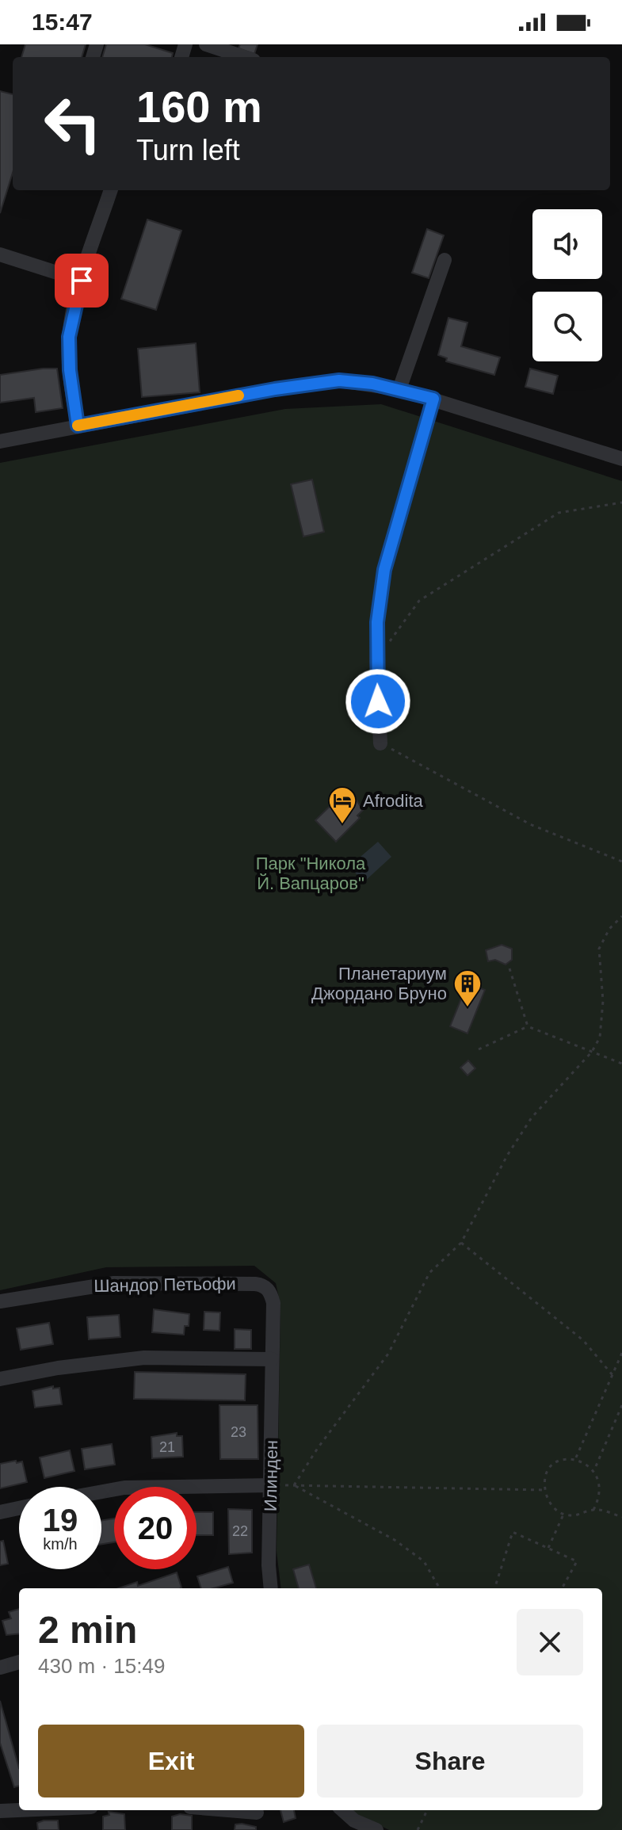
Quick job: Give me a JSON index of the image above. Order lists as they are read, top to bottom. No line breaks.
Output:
{"streets":{"street":["Шандор Петьофи","Илинден"]},"crossings":[["Шандор Петьофи","Илинден"]],"parks":["Парк \"Никола Й. Вапцаров\""],"places":{"hotel":["Afrodita"],"building":["Планетариум Джордано Бруно"]},"house_numbers":["23","21","22"],"page":{"status":"15:47","turn":["160 m","Turn left"],"speed":"19 km/h","limit":"20","heading":["2 min","430 m · 15:49"],"buttons":["Exit","Share"]}}
